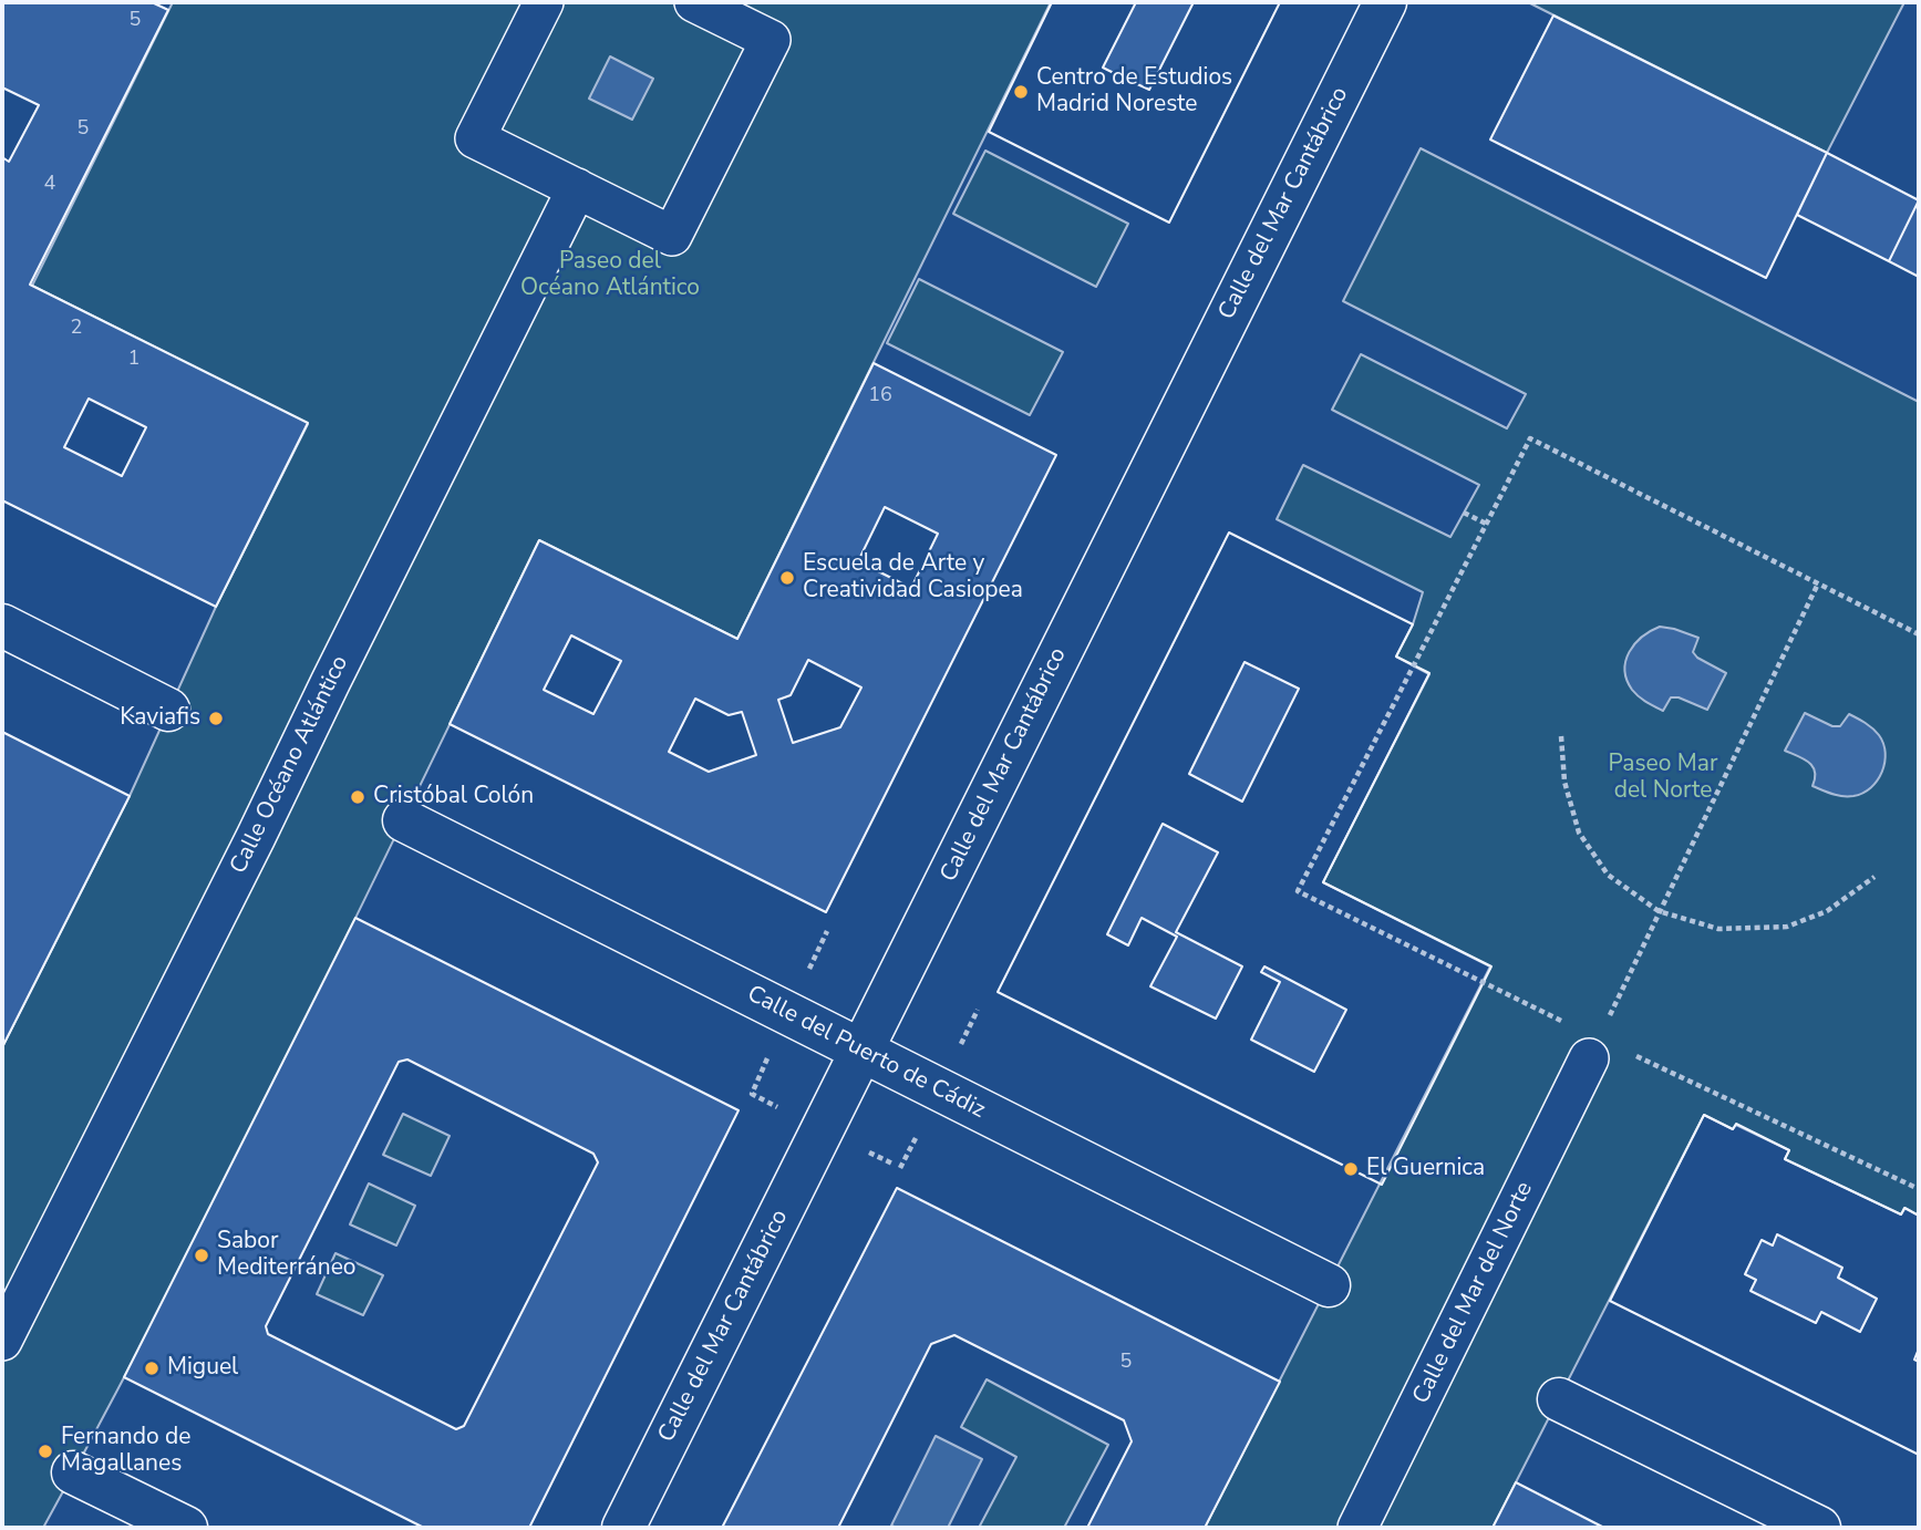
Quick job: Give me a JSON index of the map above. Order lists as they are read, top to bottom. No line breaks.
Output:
{"streets":{"street":["Calle del Mar Cantábrico","Calle Océano Atlántico","Calle del Puerto de Cádiz","Calle del Mar del Norte"]},"crossings":[["Calle del Mar Cantábrico","Calle del Puerto de Cádiz"]],"parks":["Paseo del Océano Atlántico","Paseo Mar del Norte"],"places":["Centro de Estudios Madrid Noreste","Escuela de Arte y Creatividad Casiopea","Kaviafis","Cristóbal Colón","El Guernica","Sabor Mediterráneo","Miguel","Fernando de Magallanes"],"house_numbers":["5","5","4","2","1","16","5"]}
